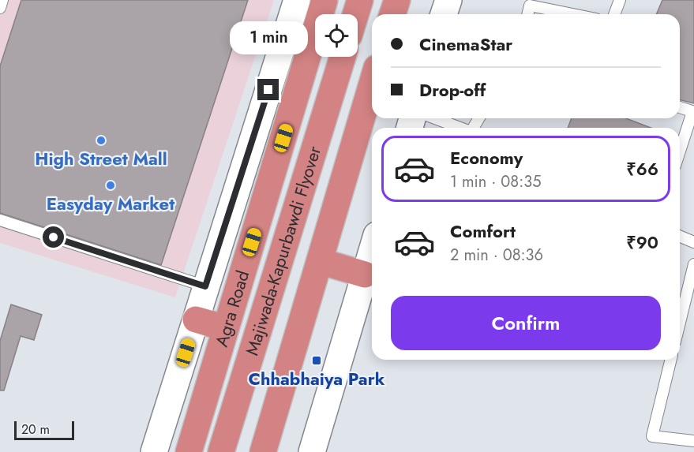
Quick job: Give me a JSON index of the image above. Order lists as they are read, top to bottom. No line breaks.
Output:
{"streets":{"highway":["Majiwada-Kapurbawdi Flyover","Agra Road"]},"places":{"other":["High Street Mall","Easyday Market"],"transit":["Chhabhaiya Park"]},"scale_bar":"20 m","page":{"banner":["CinemaStar","Drop-off"],"bubble":"1 min","list":[{"name":"Economy","note":"1 min · 08:35","value":"₹66"},{"name":"Comfort","note":"2 min · 08:36","value":"₹90"}],"buttons":"Confirm","scale":"20 m"}}
